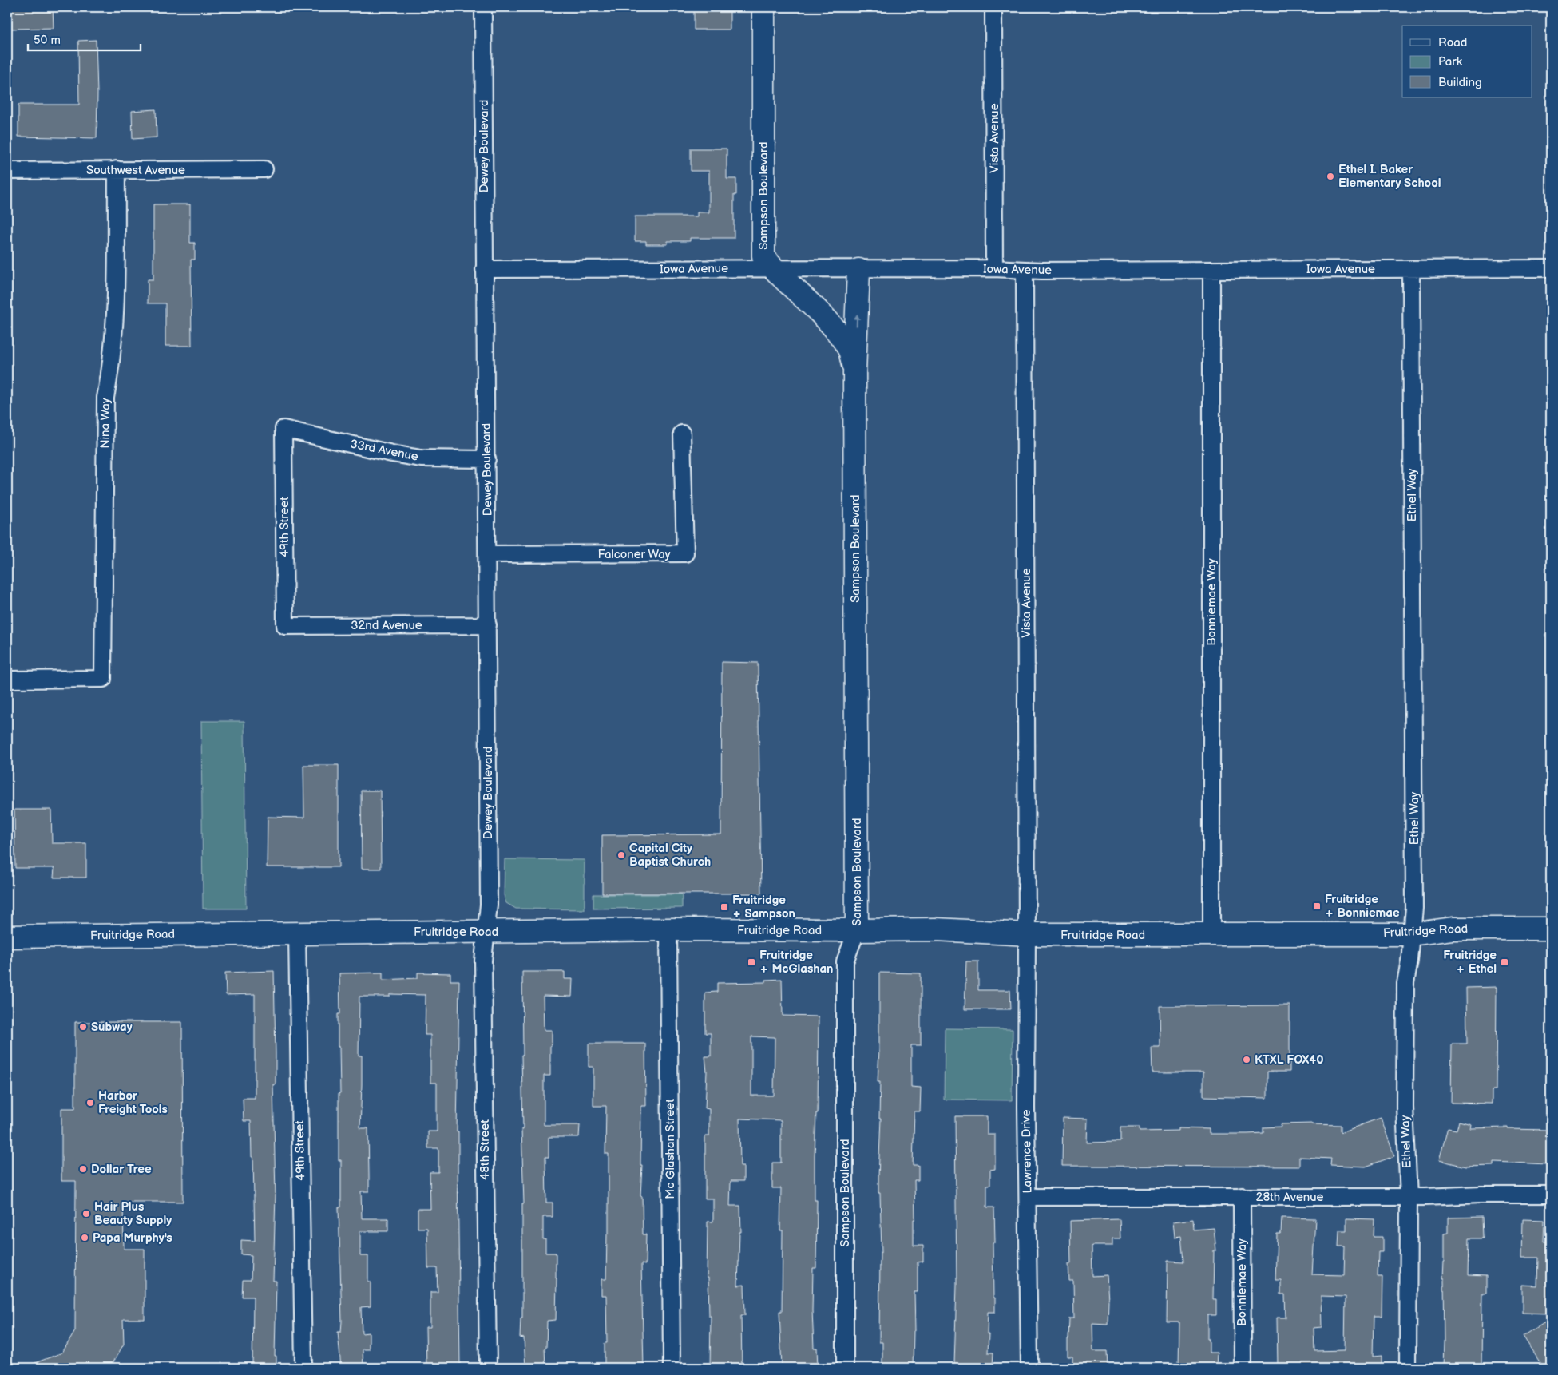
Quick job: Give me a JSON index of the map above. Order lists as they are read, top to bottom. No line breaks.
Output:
{"streets":{"main road":["Sampson Boulevard","Fruitridge Road"],"street":["Vista Avenue","Dewey Boulevard","Southwest Avenue","Iowa Avenue","Nina Way","33rd Avenue","Ethel Way","49th Street","Falconer Way","Bonniemae Way","32nd Avenue","Mc Glashan Street","48th Street","Lawrence Drive","28th Avenue"]},"crossings":[["Vista Avenue","Iowa Avenue"],["Vista Avenue","Fruitridge Road"],["Vista Avenue","Lawrence Drive"],["Dewey Boulevard","Iowa Avenue"],["Dewey Boulevard","33rd Avenue"],["Dewey Boulevard","Falconer Way"],["Dewey Boulevard","32nd Avenue"],["Dewey Boulevard","Fruitridge Road"],["Dewey Boulevard","48th Street"],["Southwest Avenue","Nina Way"],["Sampson Boulevard","Iowa Avenue"],["Sampson Boulevard","Fruitridge Road"],["Iowa Avenue","Ethel Way"],["Iowa Avenue","Bonniemae Way"],["33rd Avenue","49th Street"],["Ethel Way","Fruitridge Road"],["Ethel Way","28th Avenue"],["49th Street","32nd Avenue"],["49th Street","Fruitridge Road"],["Bonniemae Way","Fruitridge Road"],["Bonniemae Way","28th Avenue"],["Fruitridge Road","Mc Glashan Street"],["Fruitridge Road","48th Street"],["Fruitridge Road","Lawrence Drive"],["Lawrence Drive","28th Avenue"]],"places":{"other":["Ethel I. Baker Elementary School","Capital City Baptist Church","Subway","KTXL FOX40","Harbor Freight Tools","Dollar Tree","Hair Plus Beauty Supply","Papa Murphy's"],"transit":["Fruitridge + Bonniemae","Fruitridge + Sampson","Fruitridge + McGlashan","Fruitridge + Ethel"]},"legend":["Road","Park","Building"],"scale_bar":"50 m"}
